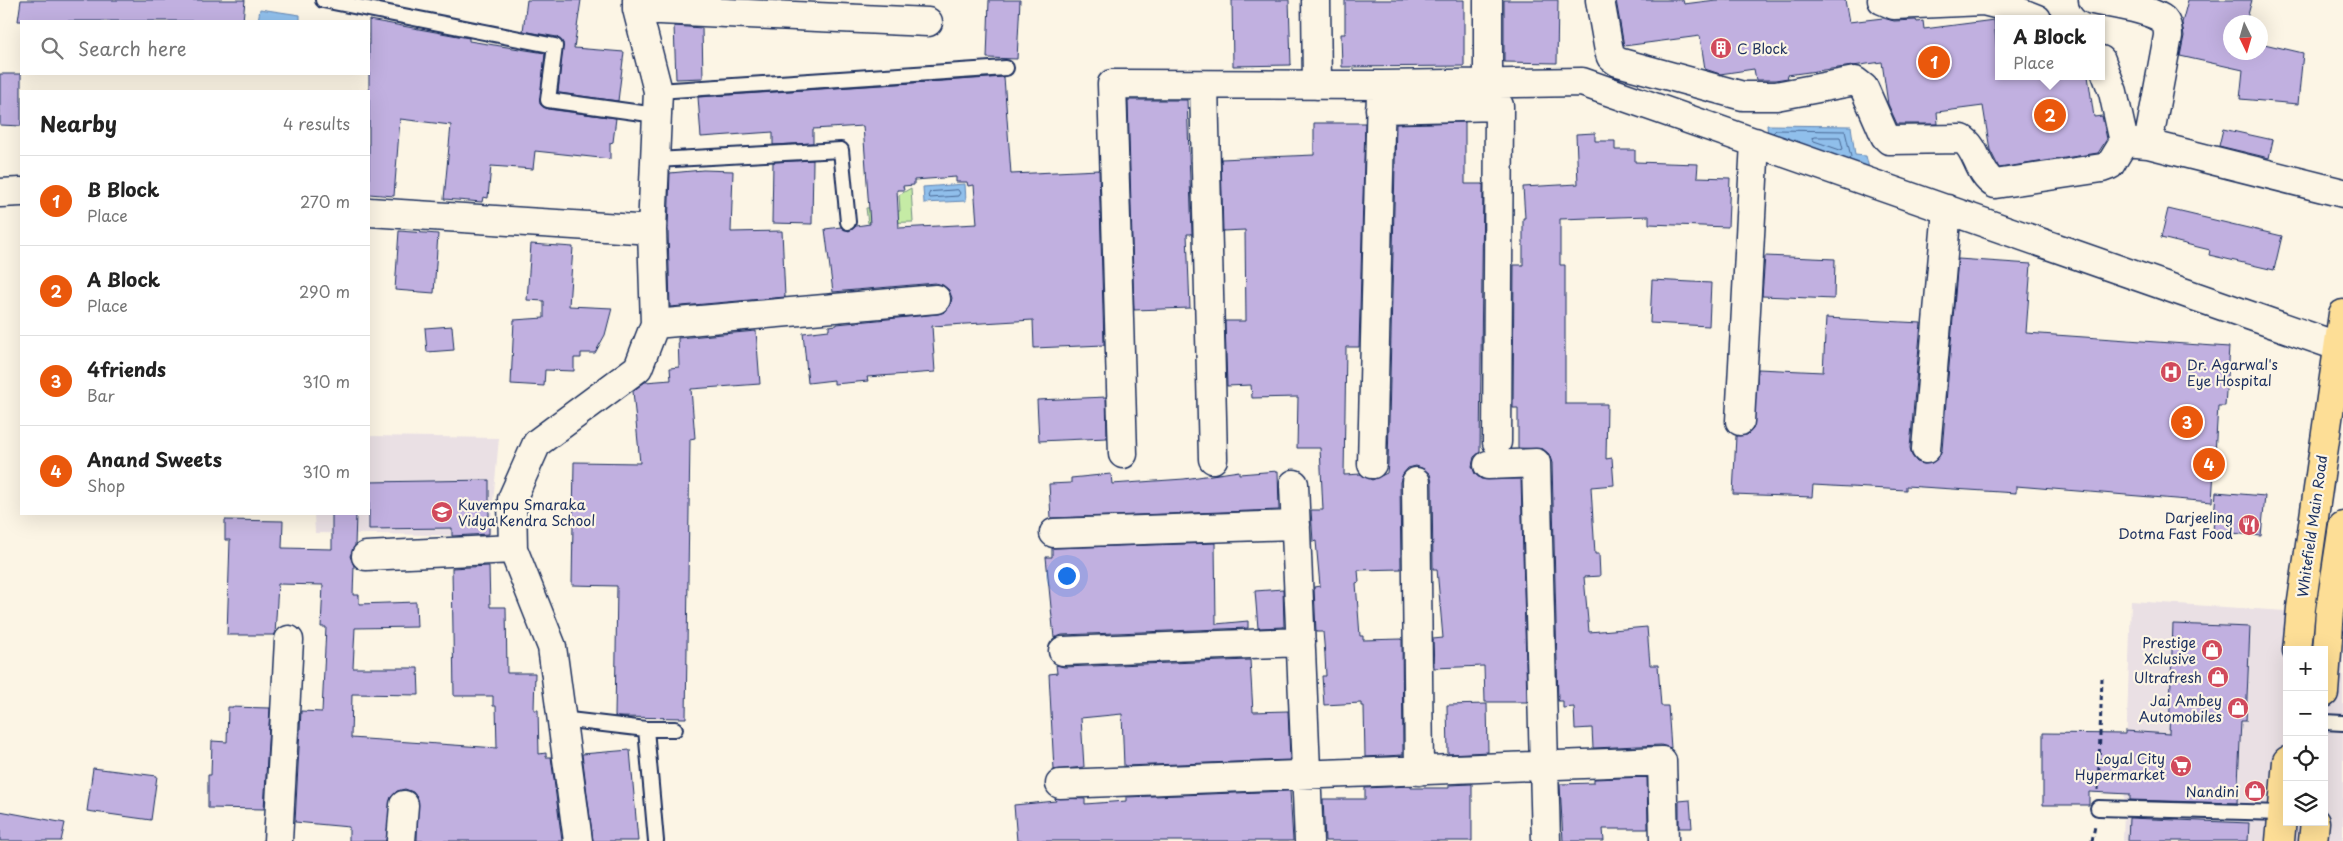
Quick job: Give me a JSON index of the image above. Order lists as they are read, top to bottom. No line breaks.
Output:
{"streets":{"main road":["Whitefield Main Road"]},"places":{"building":["C Block"],"hospital":["Dr. Agarwal's Eye Hospital"],"school or university":["Kuvempu Smaraka Vidya Kendra School"],"restaurant":["Darjeeling Dotma Fast Food"],"shop":["Prestige Xclusive","Ultrafresh","Jai Ambey Automobiles","Nandini"],"supermarket":["Loyal City Hypermarket"]},"north":"bottom","page":{"popup":["A Block","Place"],"search":"Search here","pins":["1","2","3","4"],"heading":["Nearby","4 results"],"list":[{"mark":"1","name":"B Block","note":"Place","value":"270 m"},{"mark":"2","name":"A Block","note":"Place","value":"290 m"},{"mark":"3","name":"4friends","note":"Bar","value":"310 m"},{"mark":"4","name":"Anand Sweets","note":"Shop","value":"310 m"}],"map_buttons":["+","−"]}}
